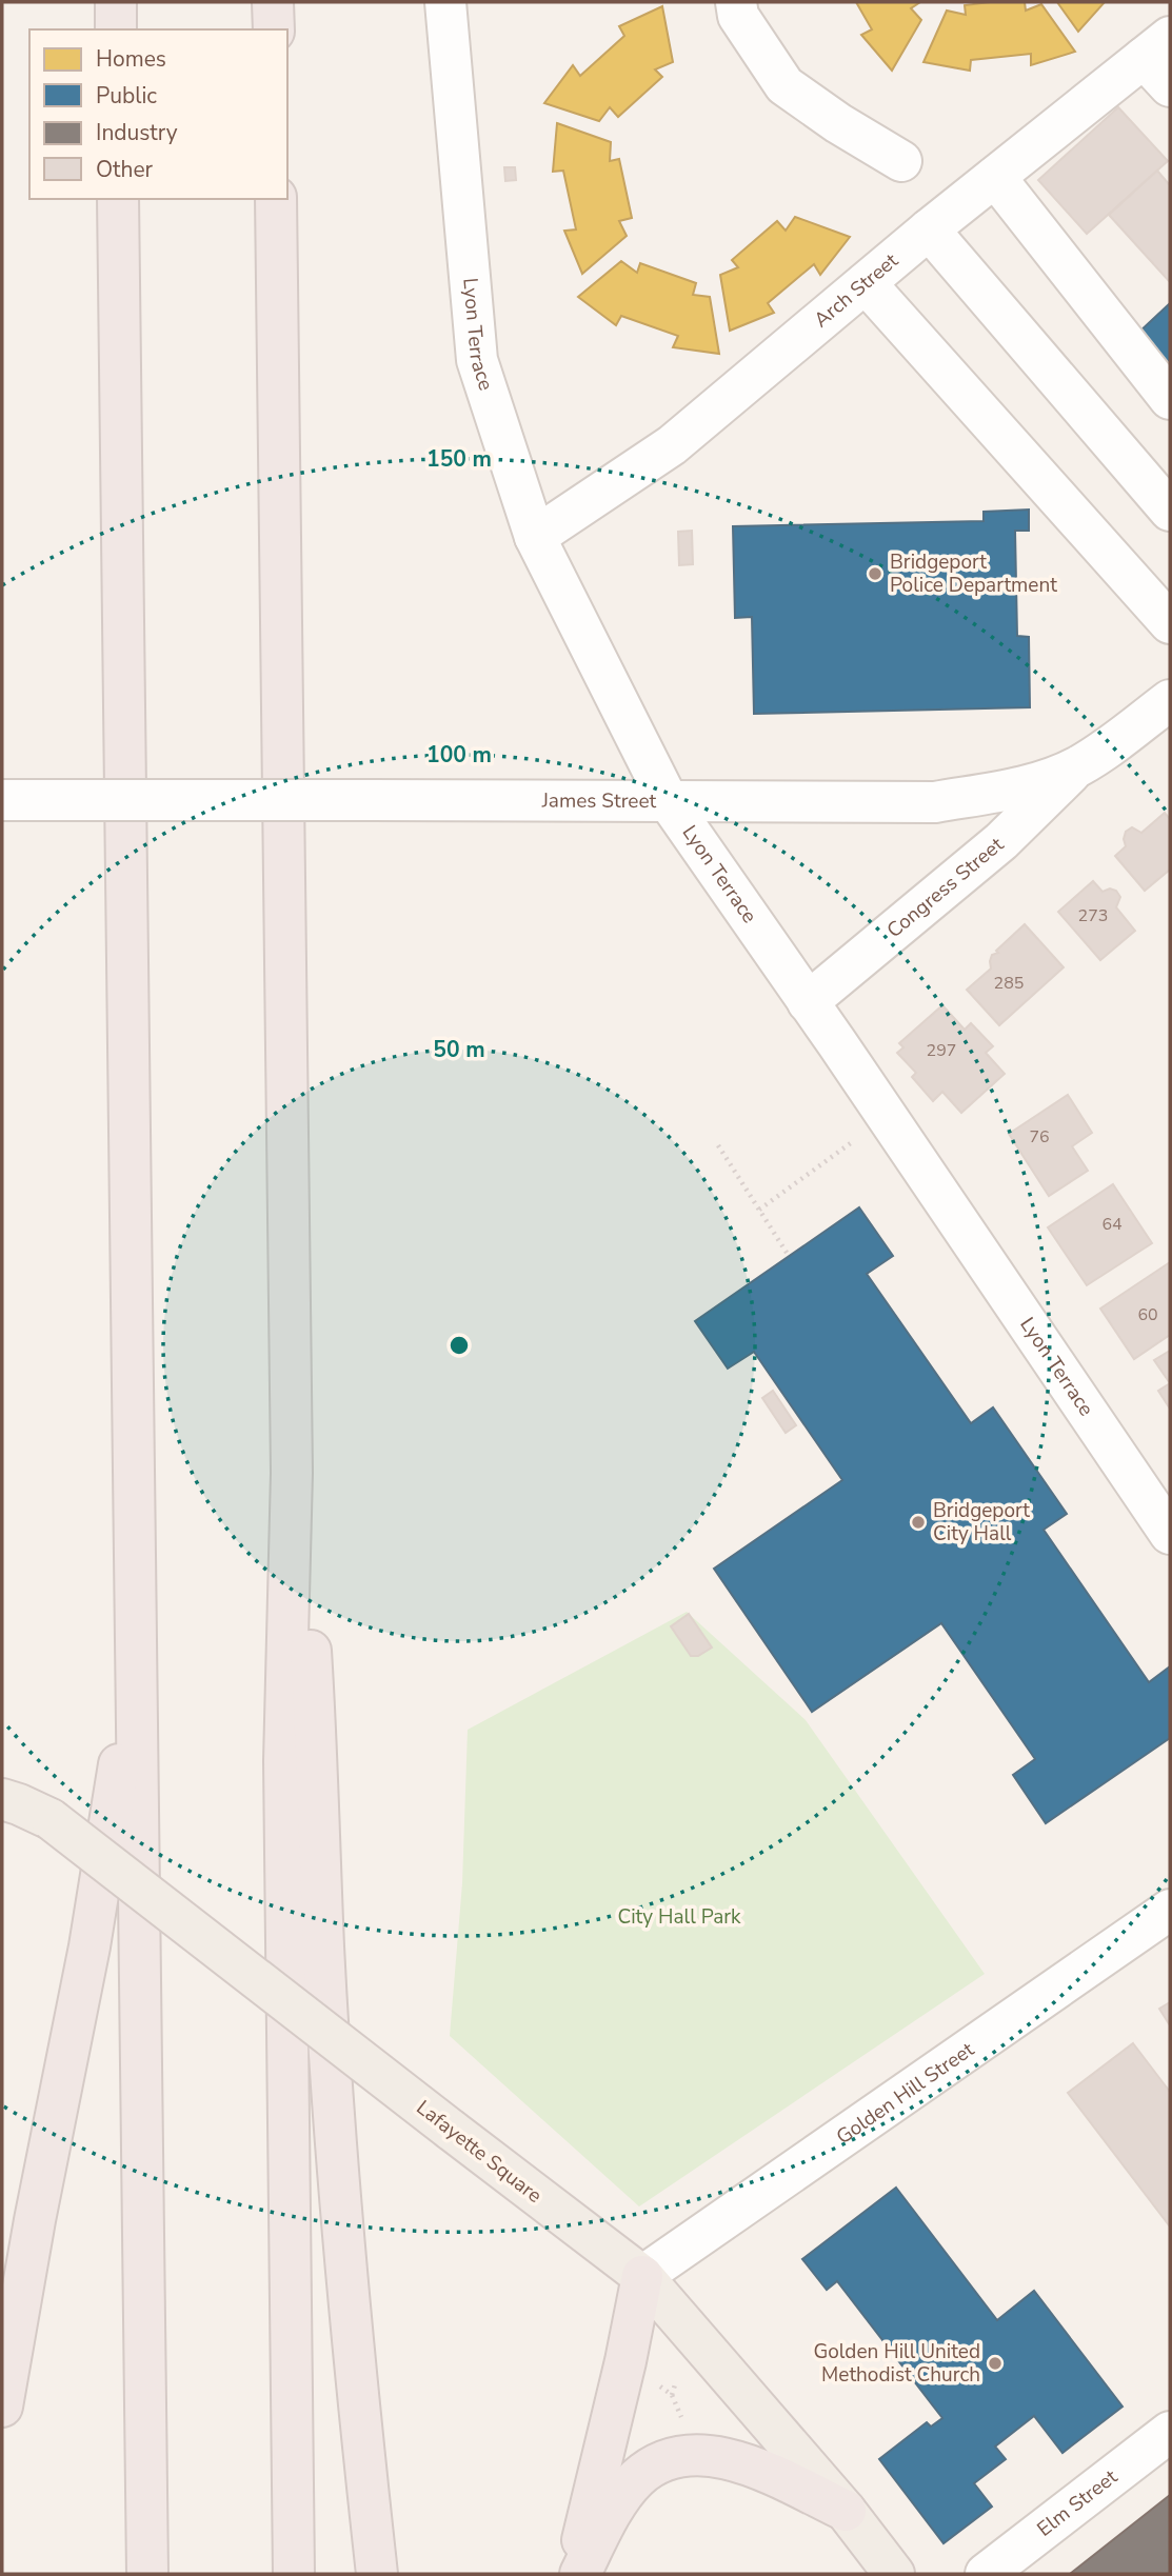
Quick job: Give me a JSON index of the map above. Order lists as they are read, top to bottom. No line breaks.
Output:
{"streets":{"main road":["Lafayette Square"],"street":["Arch Street","Lyon Terrace","James Street","Congress Street","Golden Hill Street","Elm Street"]},"crossings":[["Arch Street","Lyon Terrace"],["Lyon Terrace","James Street"],["Lyon Terrace","Congress Street"],["James Street","Congress Street"],["Golden Hill Street","Lafayette Square"]],"parks":["City Hall Park"],"places":["Bridgeport Police Department","Bridgeport City Hall","Golden Hill United Methodist Church"],"house_numbers":["273","285","297","76","64","60"],"legend":["Homes","Public","Industry","Other"],"rings":["150 m","100 m","50 m"]}
